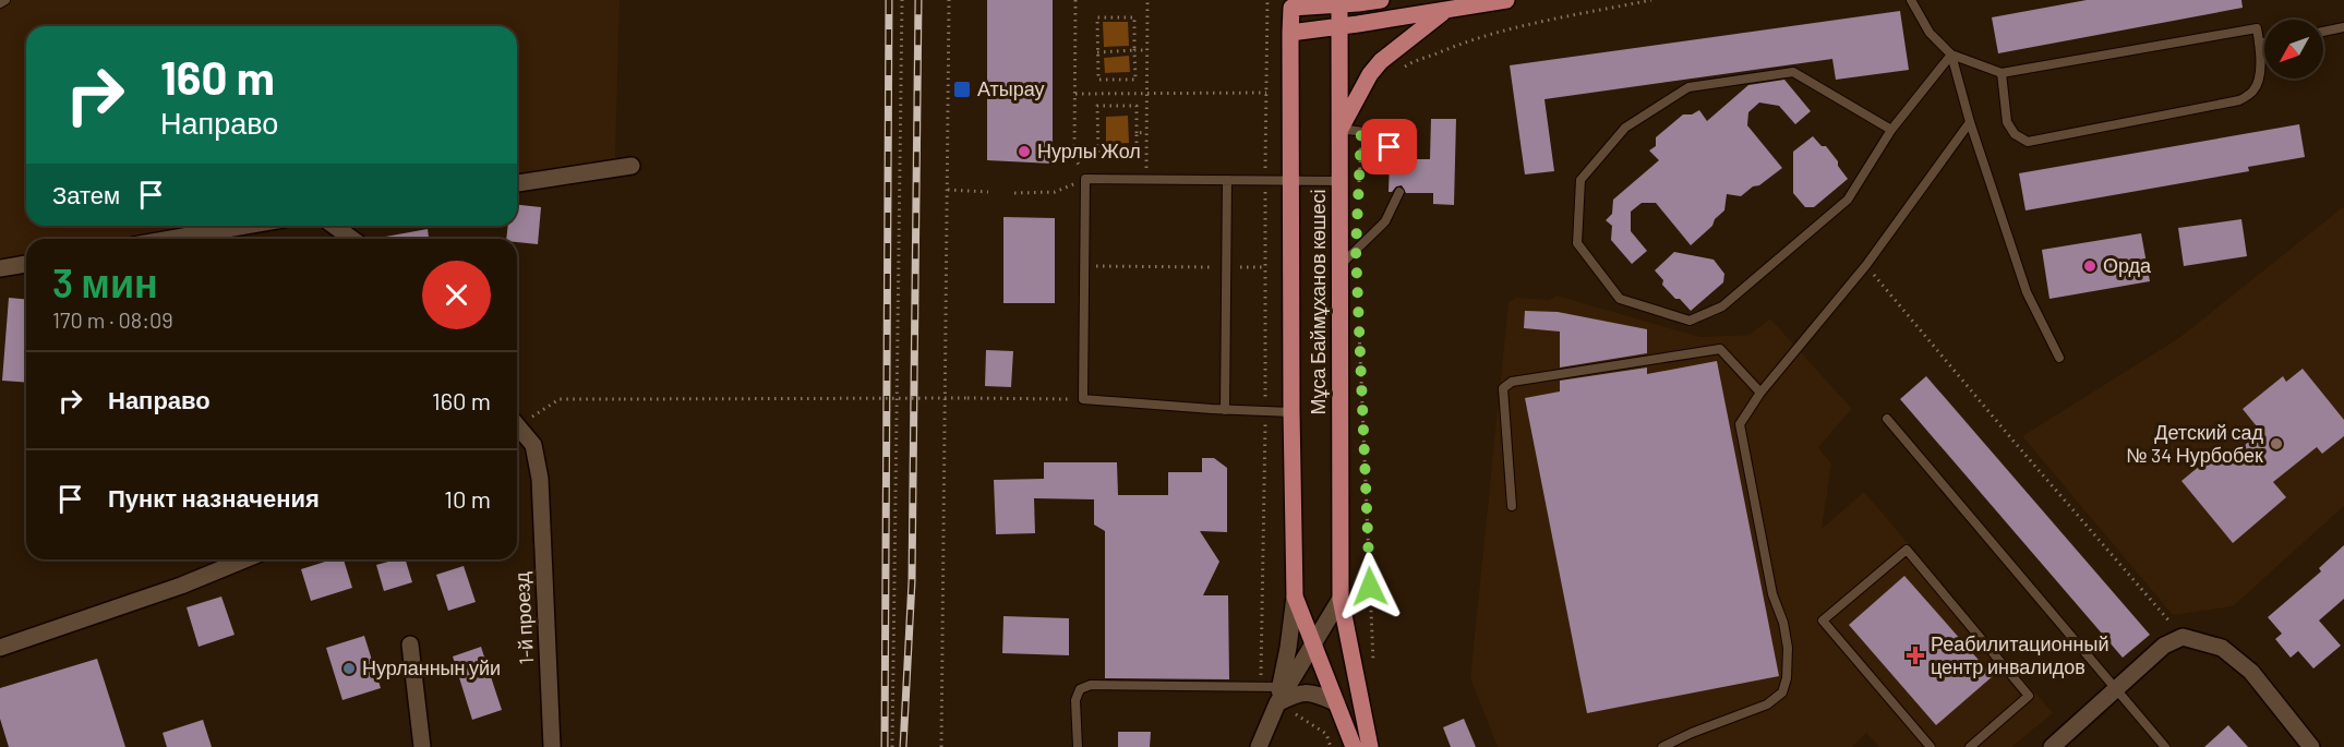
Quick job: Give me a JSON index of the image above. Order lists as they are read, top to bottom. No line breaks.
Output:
{"streets":{"main road":["Мұса Баймұханов көшесі"],"street":["1-й проезд"]},"places":{"transit":["Атырау"],"other":["Нурлы Жол","Орда","Детский сад № 34 Нурбобек","Нурланнын уйи"],"health":["Реабилитационный центр инвалидов"]},"north":"bottom left","page":{"turn":["160 m","Направо"],"then":"Затем","heading":["3 мин","170 m · 08:09"],"list":[{"name":"Направо","value":"160 m"},{"name":"Пункт назначения","value":"10 m"}]}}
